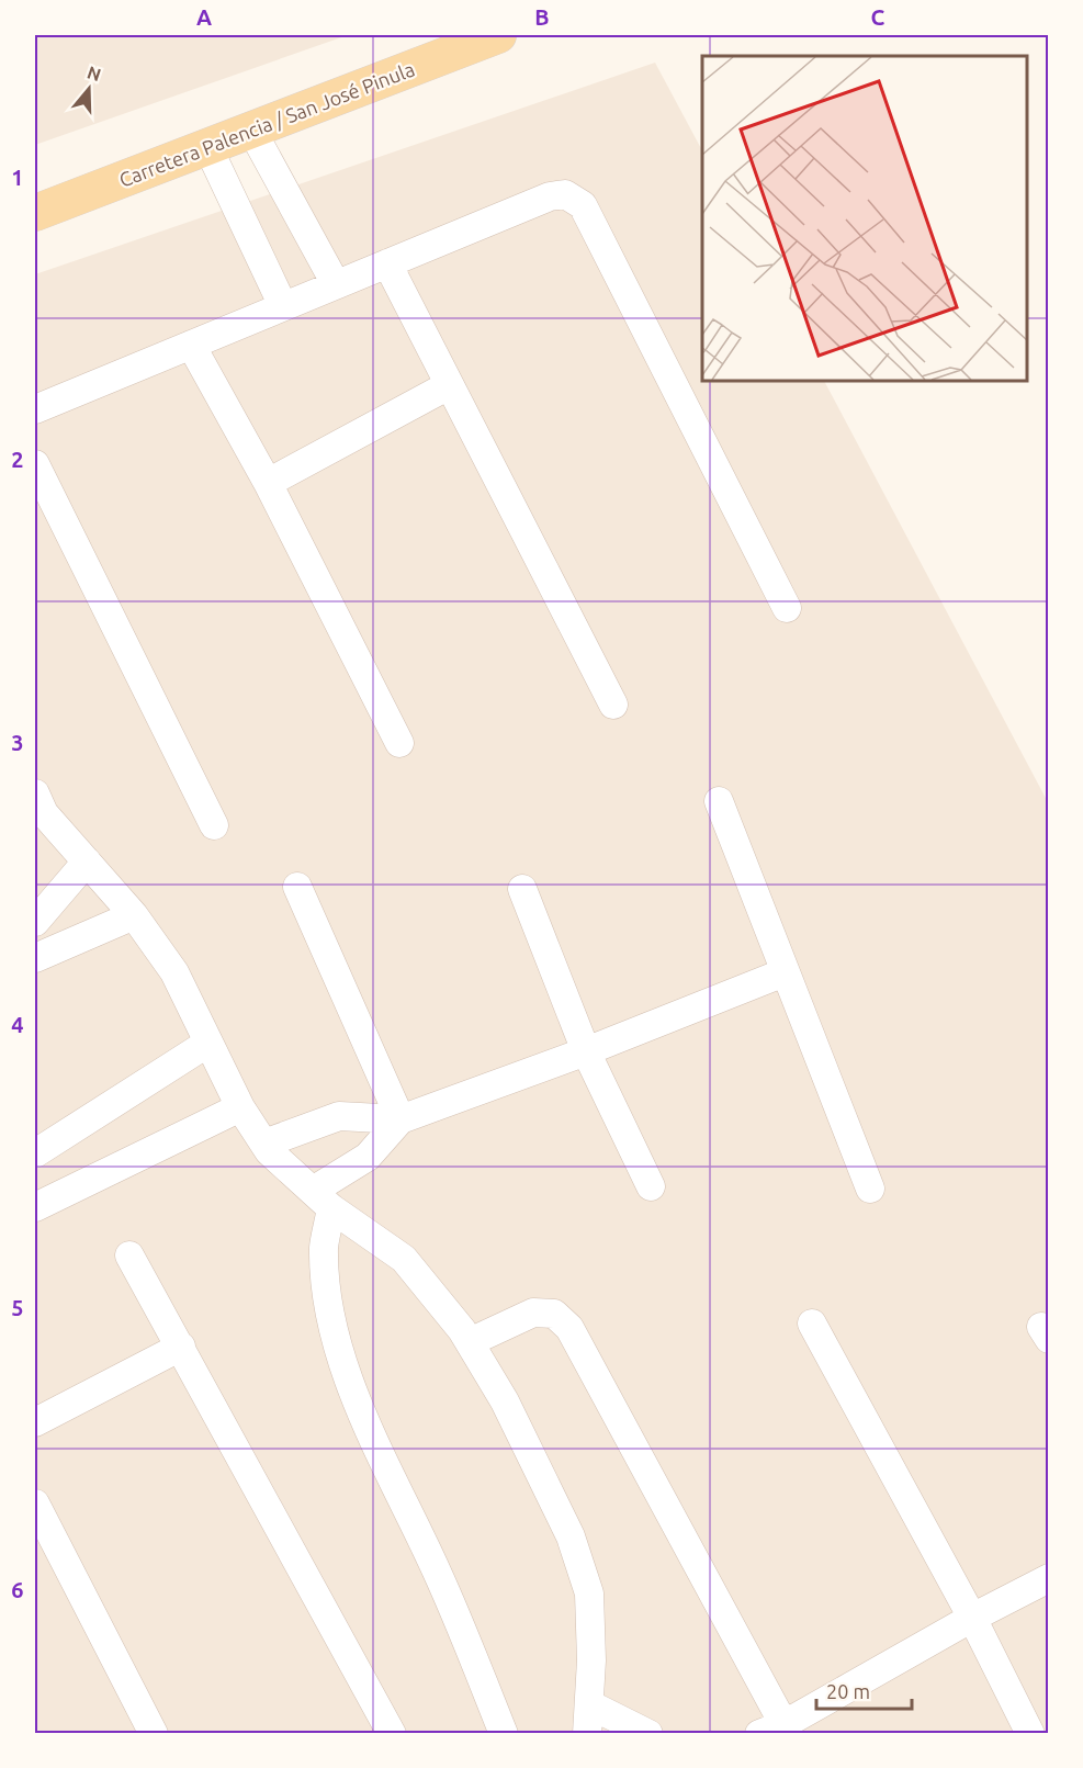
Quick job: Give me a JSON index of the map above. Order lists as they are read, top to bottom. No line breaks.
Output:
{"streets":{"main road":["Carretera Palencia / San José Pinula"]},"scale_bar":"20 m","north":"top","grid":{"columns":["A","B","C"],"rows":["1","2","3","4","5","6"]}}
